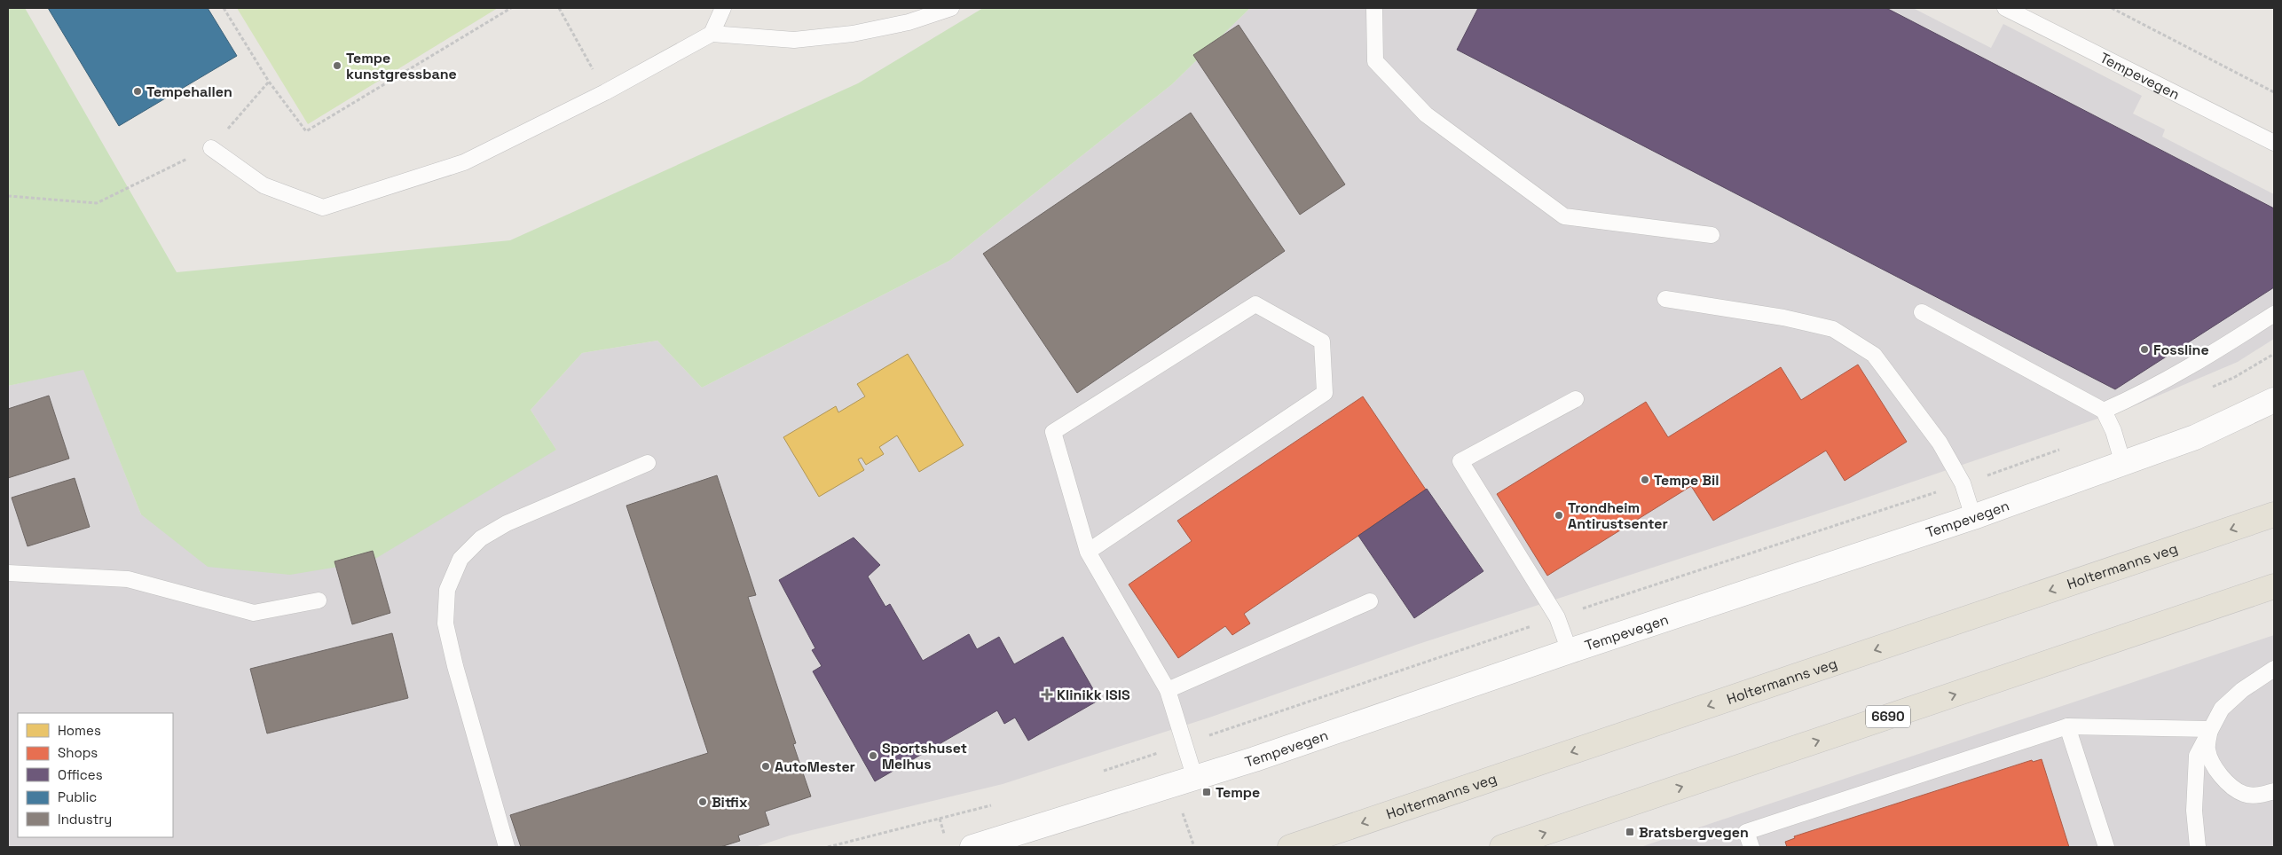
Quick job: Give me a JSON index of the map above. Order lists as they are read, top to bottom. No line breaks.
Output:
{"streets":{"main road":["Holtermanns veg","6690"],"street":["Tempevegen"]},"places":{"other":["Tempe kunstgressbane","Tempehallen","Fossline","Tempe Bil","Trondheim Antirustsenter","Sportshuset Melhus","AutoMester","Bitfix"],"health":["Klinikk ISIS"],"transit":["Tempe","Bratsbergvegen"]},"legend":["Homes","Shops","Offices","Public","Industry"]}
